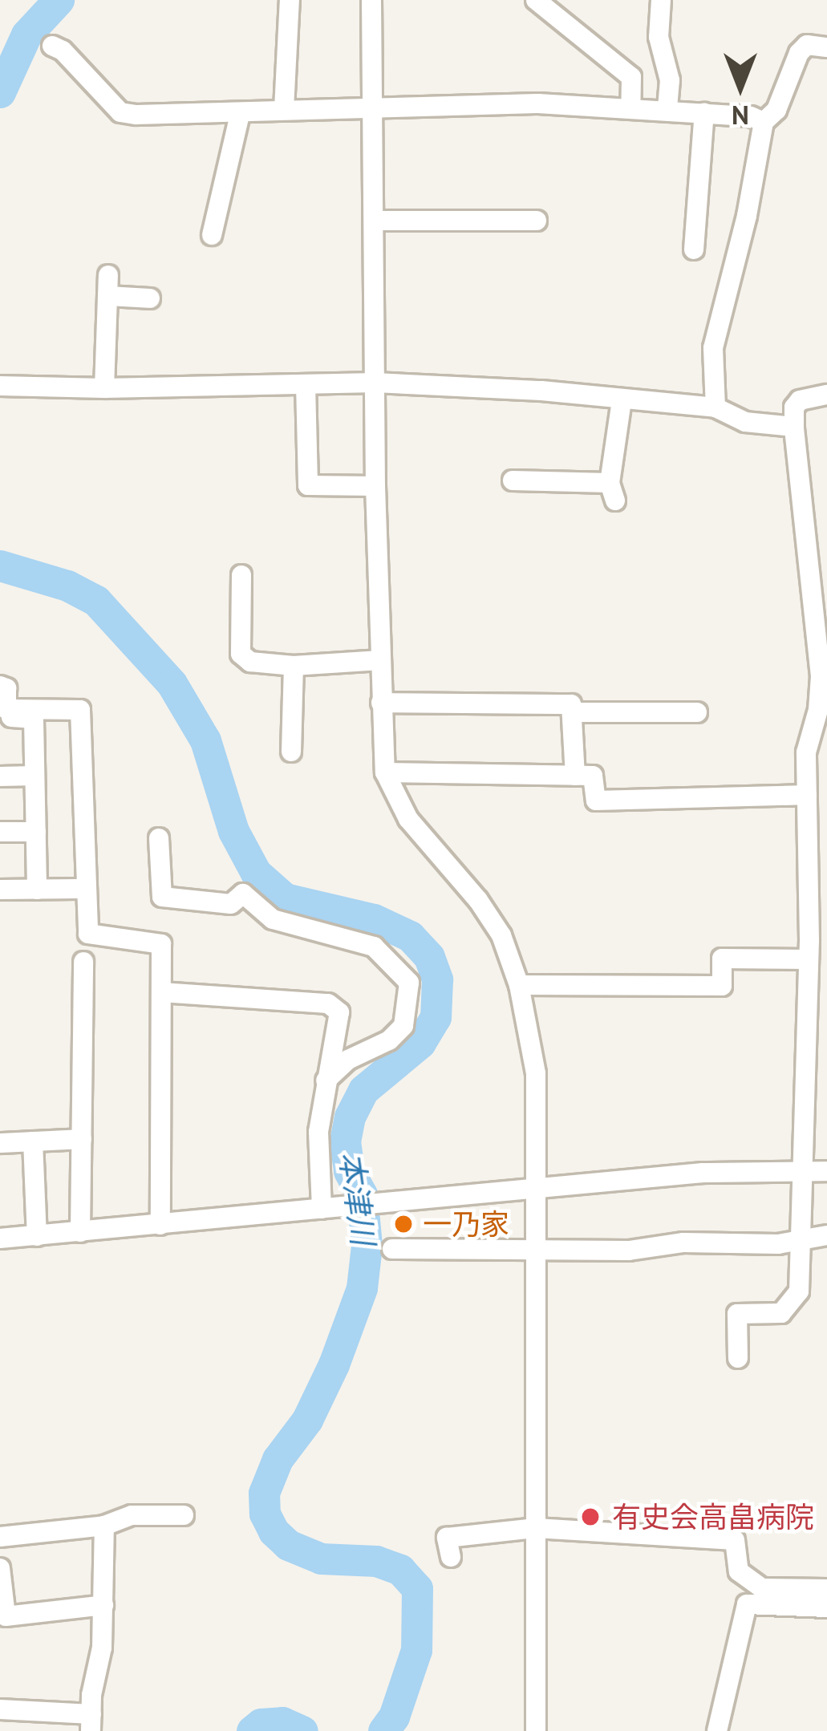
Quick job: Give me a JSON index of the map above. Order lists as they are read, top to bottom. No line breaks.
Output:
{"water":["本津川"],"places":["一乃家","有史会高畠病院"],"north":"bottom"}
